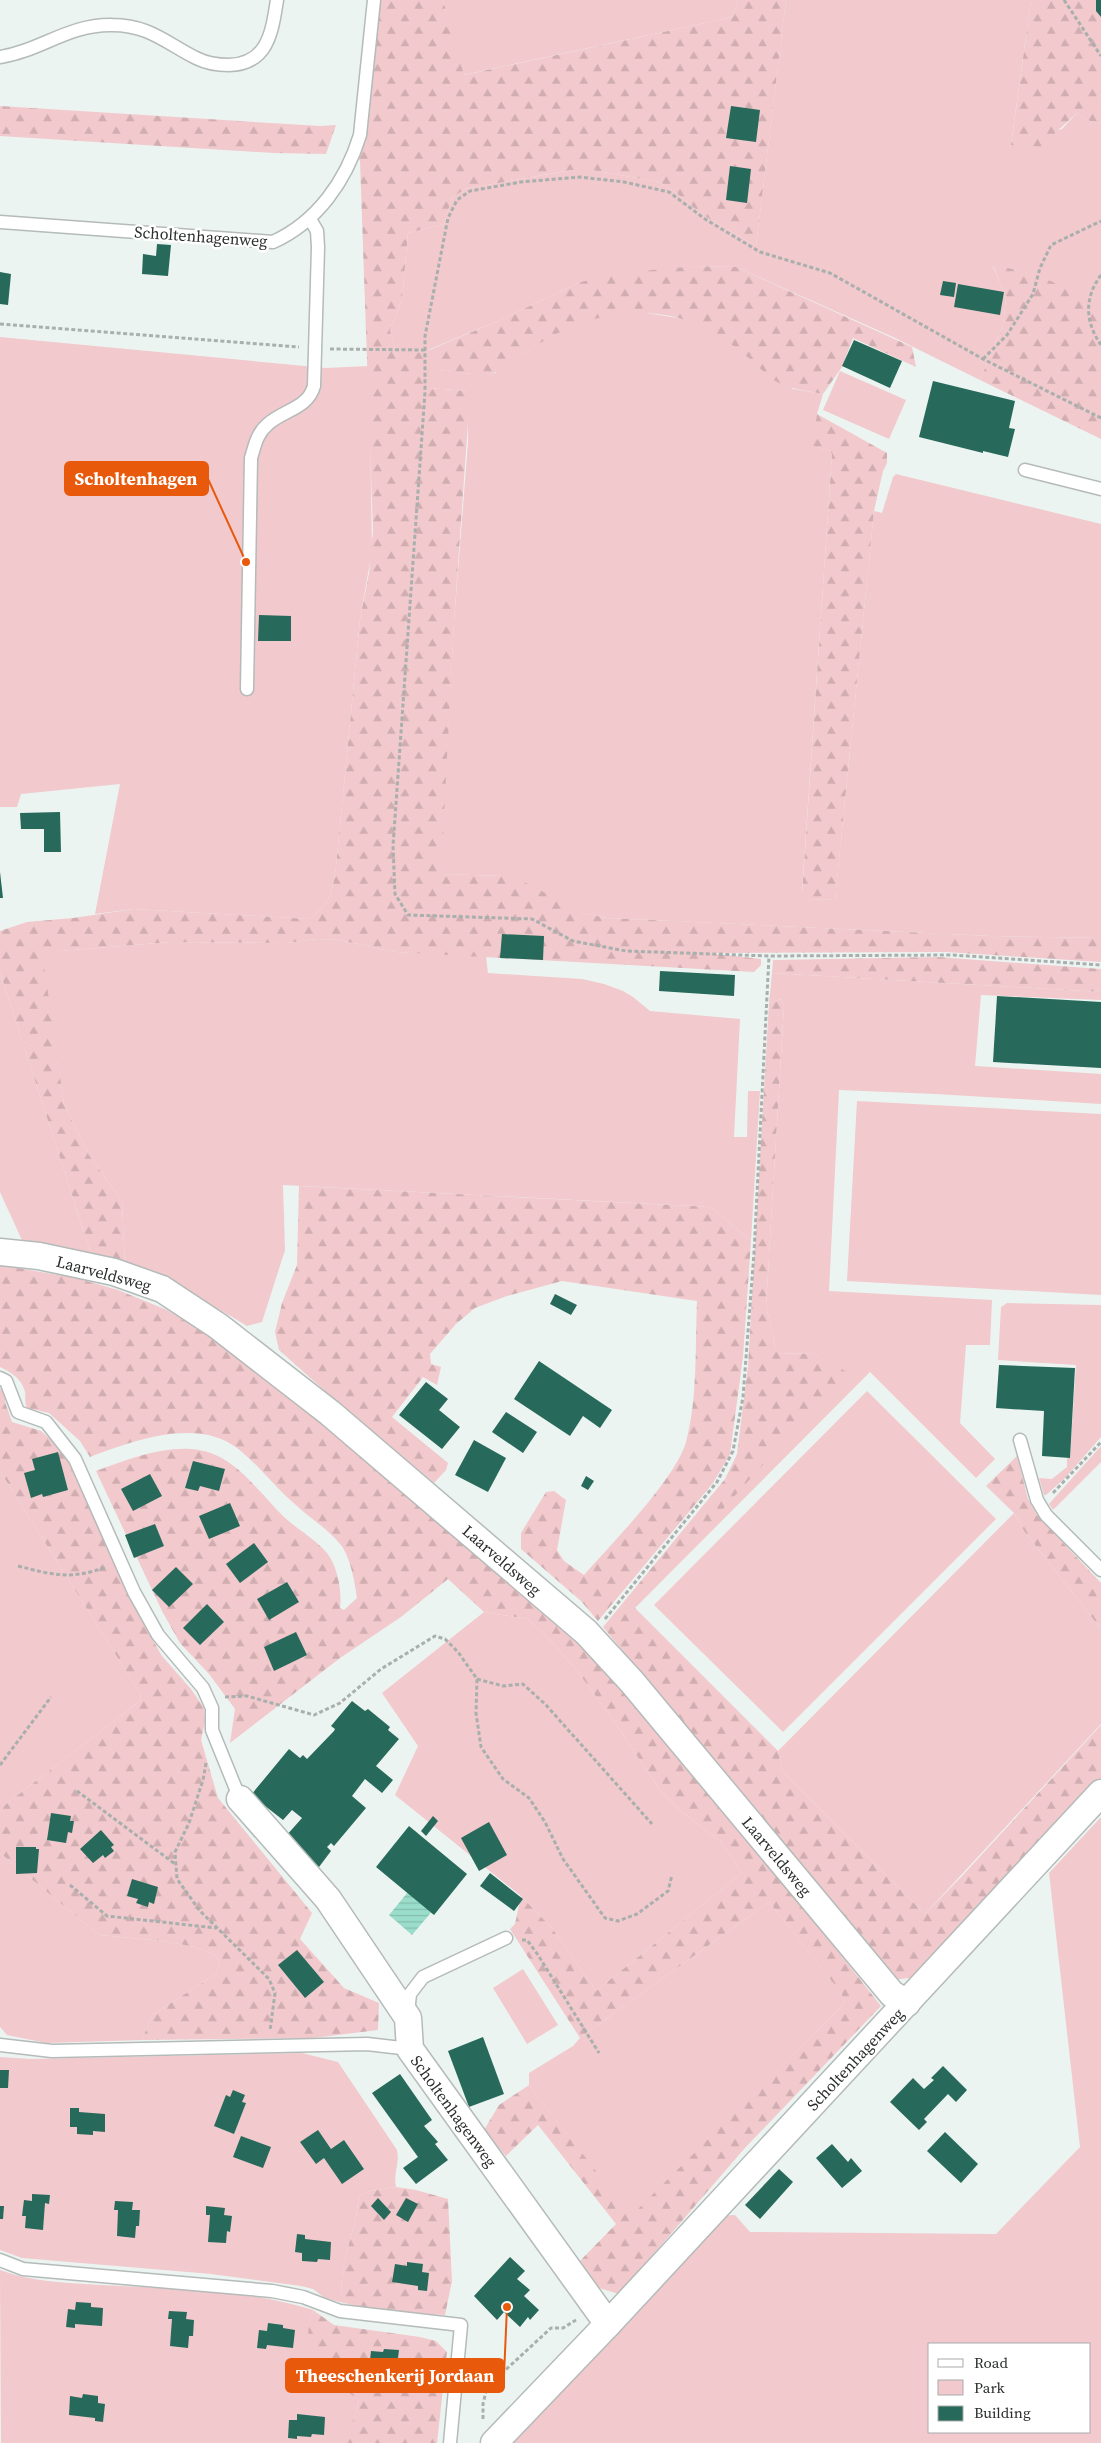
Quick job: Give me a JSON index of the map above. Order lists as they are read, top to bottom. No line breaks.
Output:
{"streets":{"street":["Scholtenhagenweg","Laarveldsweg"]},"crossings":[["Scholtenhagenweg","Laarveldsweg"]],"places":["Scholtenhagen","Theeschenkerij Jordaan"],"legend":["Road","Park","Building"]}
